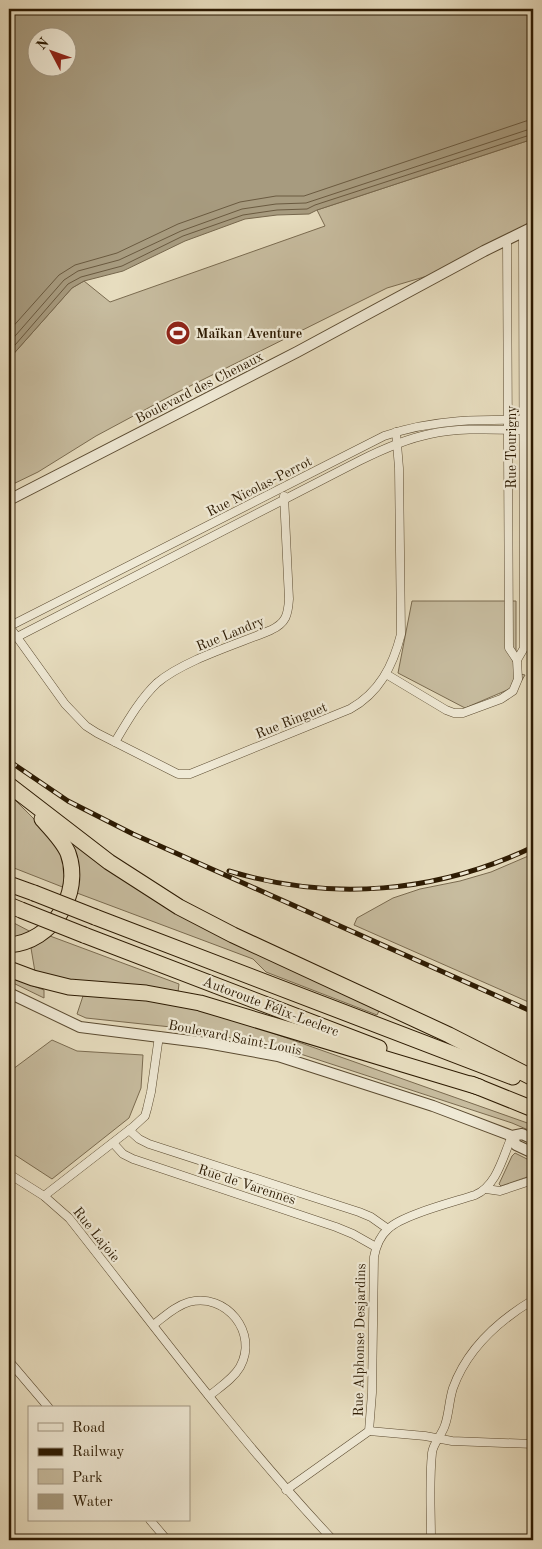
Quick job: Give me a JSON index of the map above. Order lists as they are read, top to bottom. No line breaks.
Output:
{"streets":{"highway":["Autoroute Félix-Leclerc"],"street":["Boulevard des Chenaux","Rue Tourigny","Rue Nicolas-Perrot","Rue Landry","Rue Ringuet","Boulevard Saint-Louis","Rue de Varennes","Rue Lajoie","Rue Alphonse Desjardins"]},"crossings":[["Boulevard des Chenaux","Rue Tourigny"],["Rue Tourigny","Rue Nicolas-Perrot"],["Rue Tourigny","Rue Ringuet"],["Rue Nicolas-Perrot","Rue Landry"],["Rue Nicolas-Perrot","Rue Ringuet"],["Rue Landry","Rue Ringuet"],["Rue de Varennes","Rue Alphonse Desjardins"],["Rue Lajoie","Rue Alphonse Desjardins"]],"places":{"sports":["Maïkan Aventure"]},"legend":["Road","Railway","Park","Water"],"north":"top left"}
